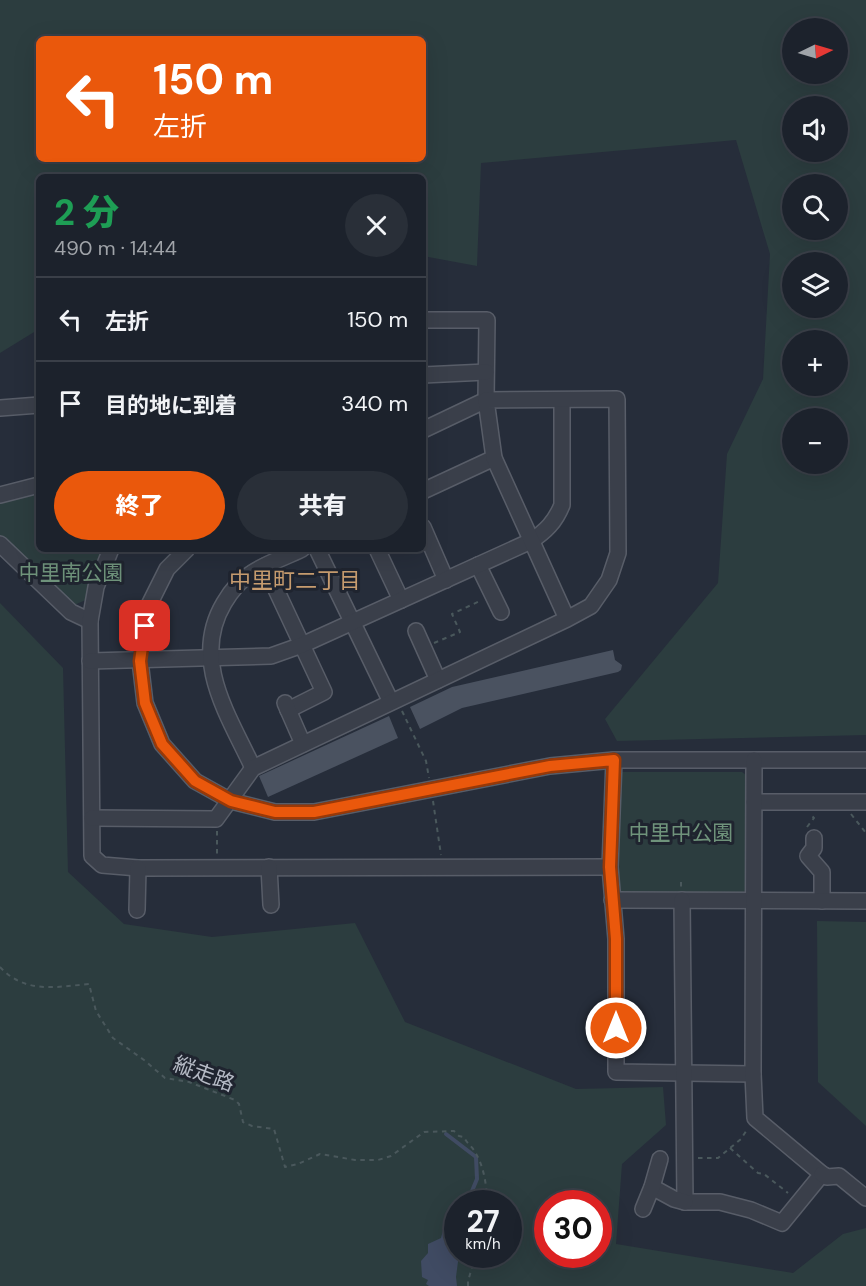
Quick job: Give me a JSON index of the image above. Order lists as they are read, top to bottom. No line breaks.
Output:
{"streets":{"path":["縦走路"]},"districts":["中里町二丁目"],"parks":["中里南公園","中里中公園"],"north":"right","page":{"map_buttons":["+","−"],"turn":["150 m","左折"],"heading":["2 分","490 m · 14:44"],"list":[{"name":"左折","value":"150 m"},{"name":"目的地に到着","value":"340 m"}],"buttons":["終了","共有"],"speed":"27 km/h","limit":"30"}}
